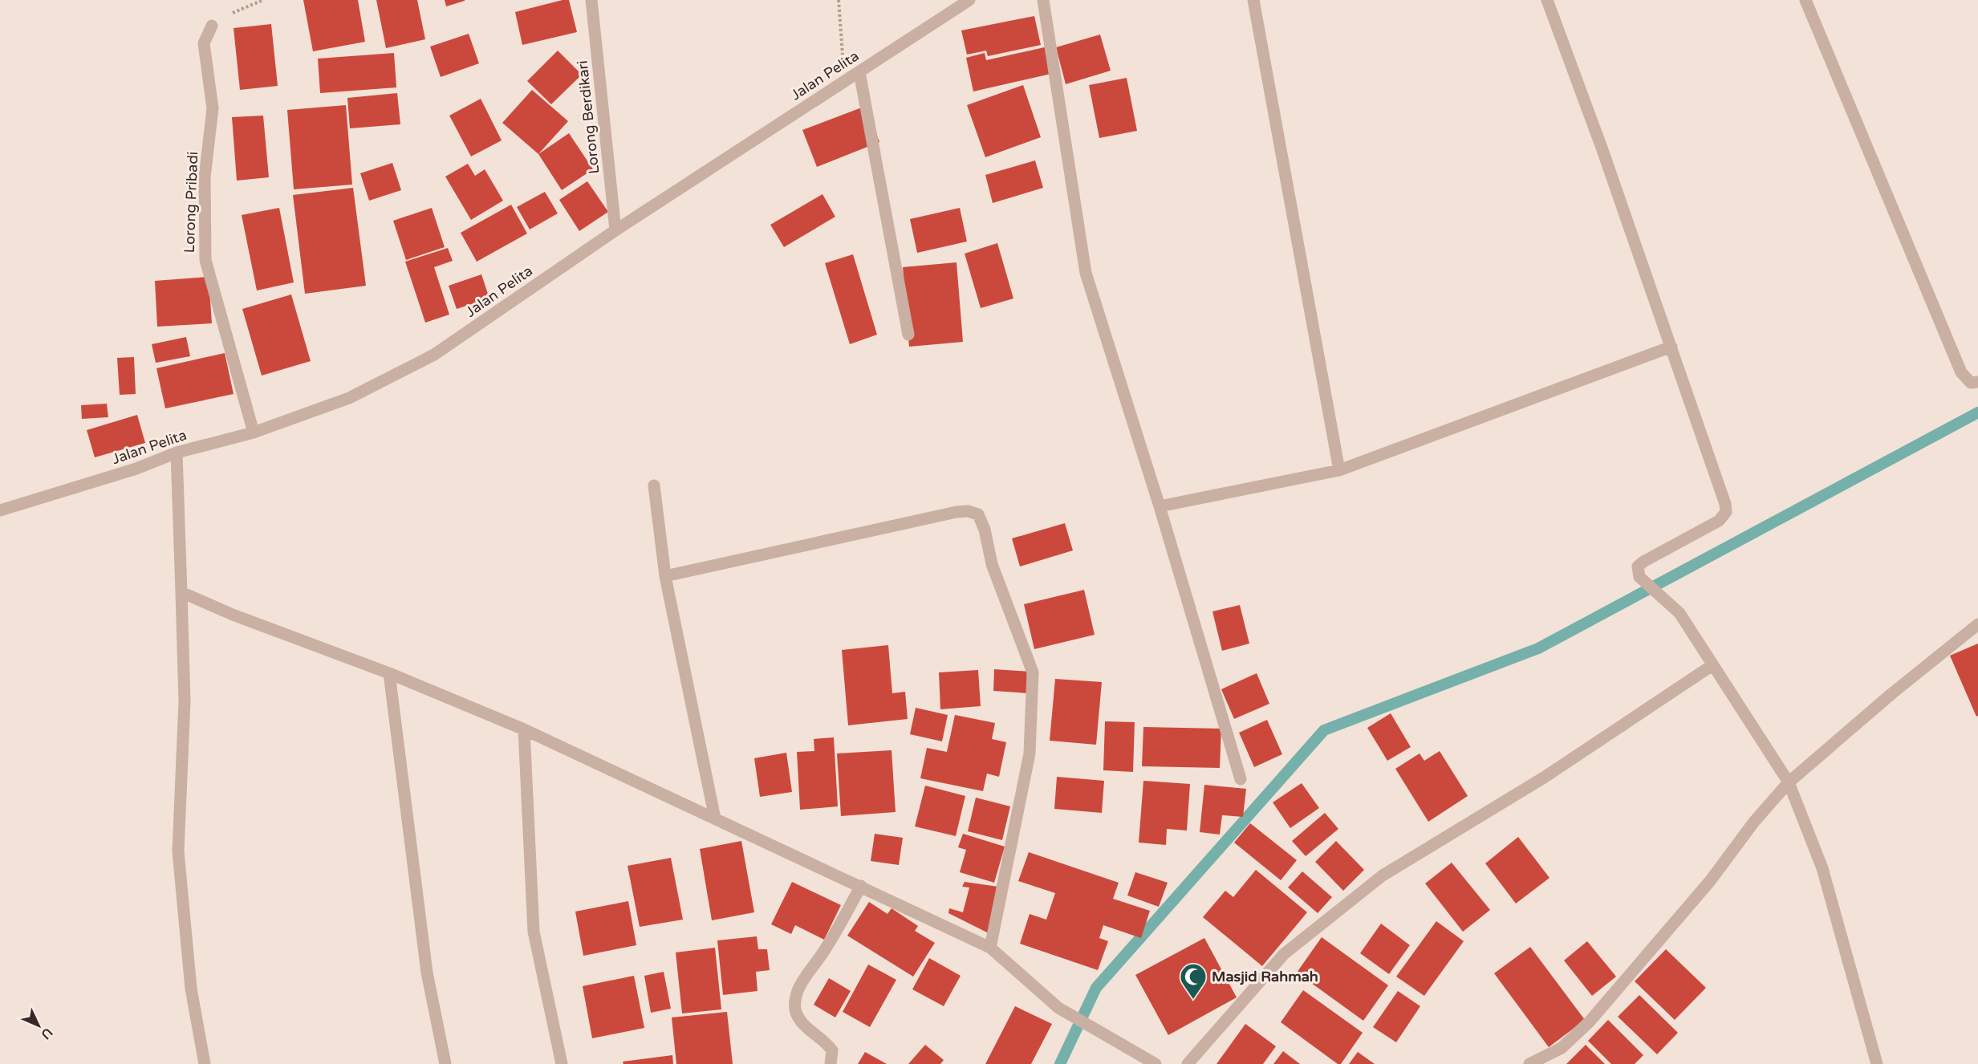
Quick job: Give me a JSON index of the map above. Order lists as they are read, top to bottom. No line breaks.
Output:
{"streets":{"street":["Jalan Pelita","Lorong Berdikari","Lorong Pribadi"]},"crossings":[["Jalan Pelita","Lorong Berdikari"],["Jalan Pelita","Lorong Pribadi"]],"places":{"mosque":["Masjid Rahmah"]},"north":"bottom right"}
